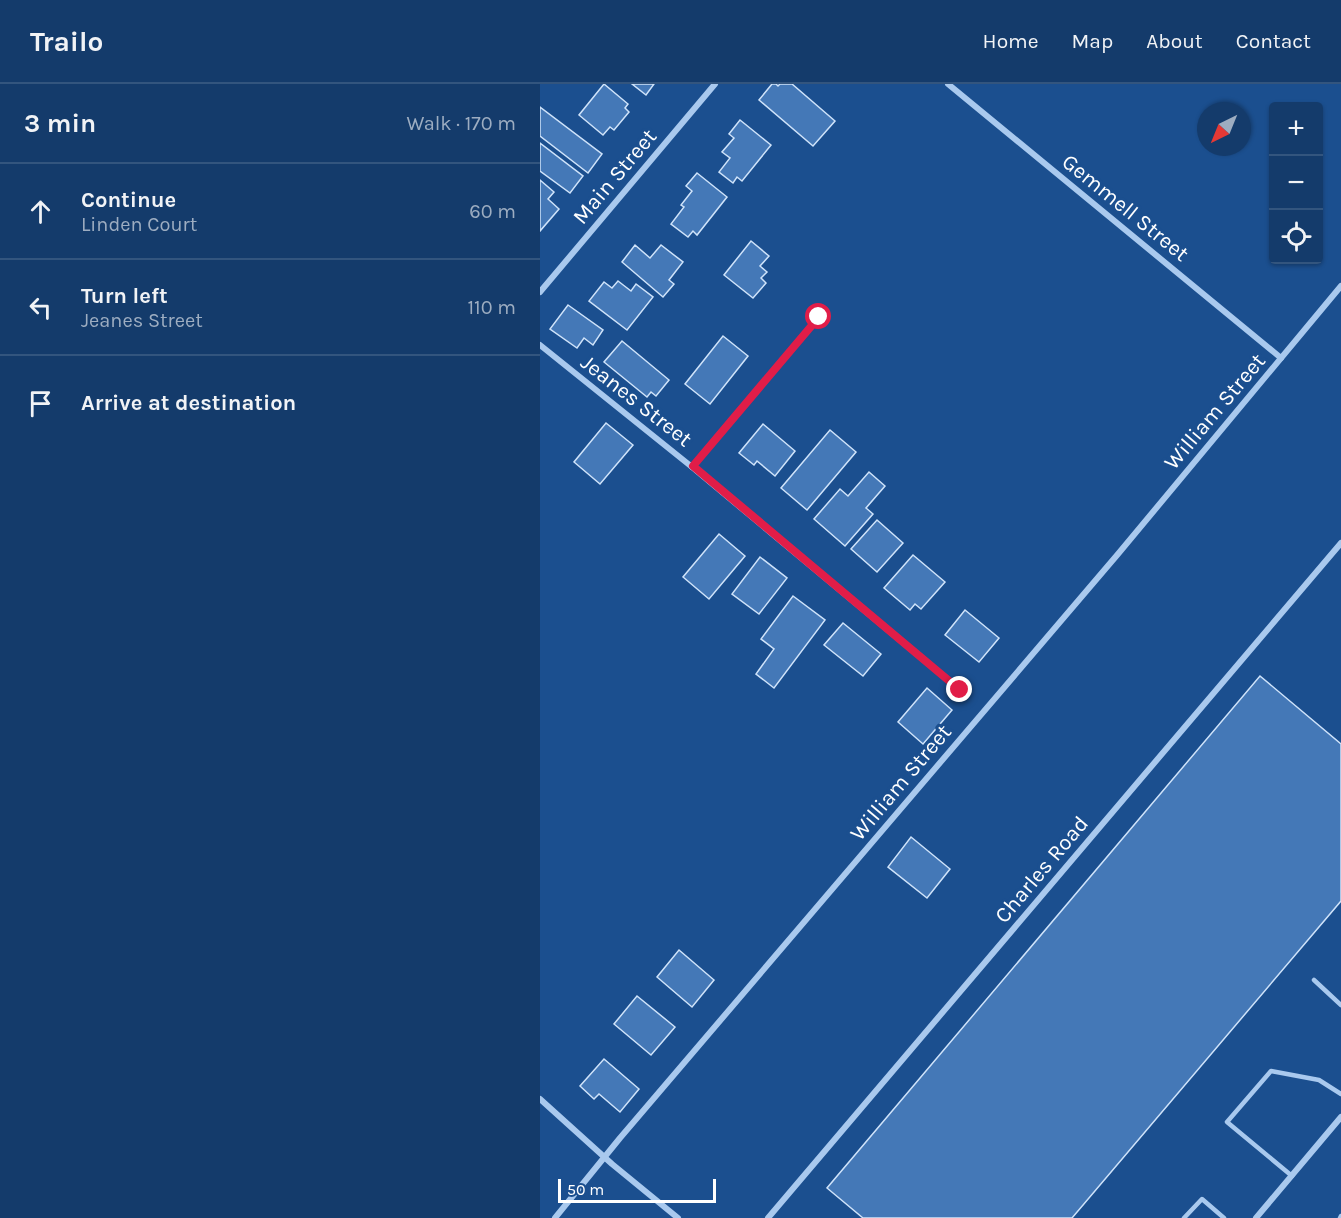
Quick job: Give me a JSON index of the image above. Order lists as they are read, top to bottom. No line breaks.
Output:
{"streets":{"street":["Main Street","Gemmell Street","Jeanes Street","William Street","Charles Road"]},"crossings":[["Gemmell Street","William Street"]],"scale_bar":"50 m","north":"bottom left","page":{"header":"Trailo","nav":["Home","Map","About","Contact"],"heading":["3 min","Walk · 170 m"],"map_buttons":["+","−"],"list":[["Continue","Linden Court","60 m"],["Turn left","Jeanes Street","110 m"],"Arrive at destination"],"scale":"50 m"}}
